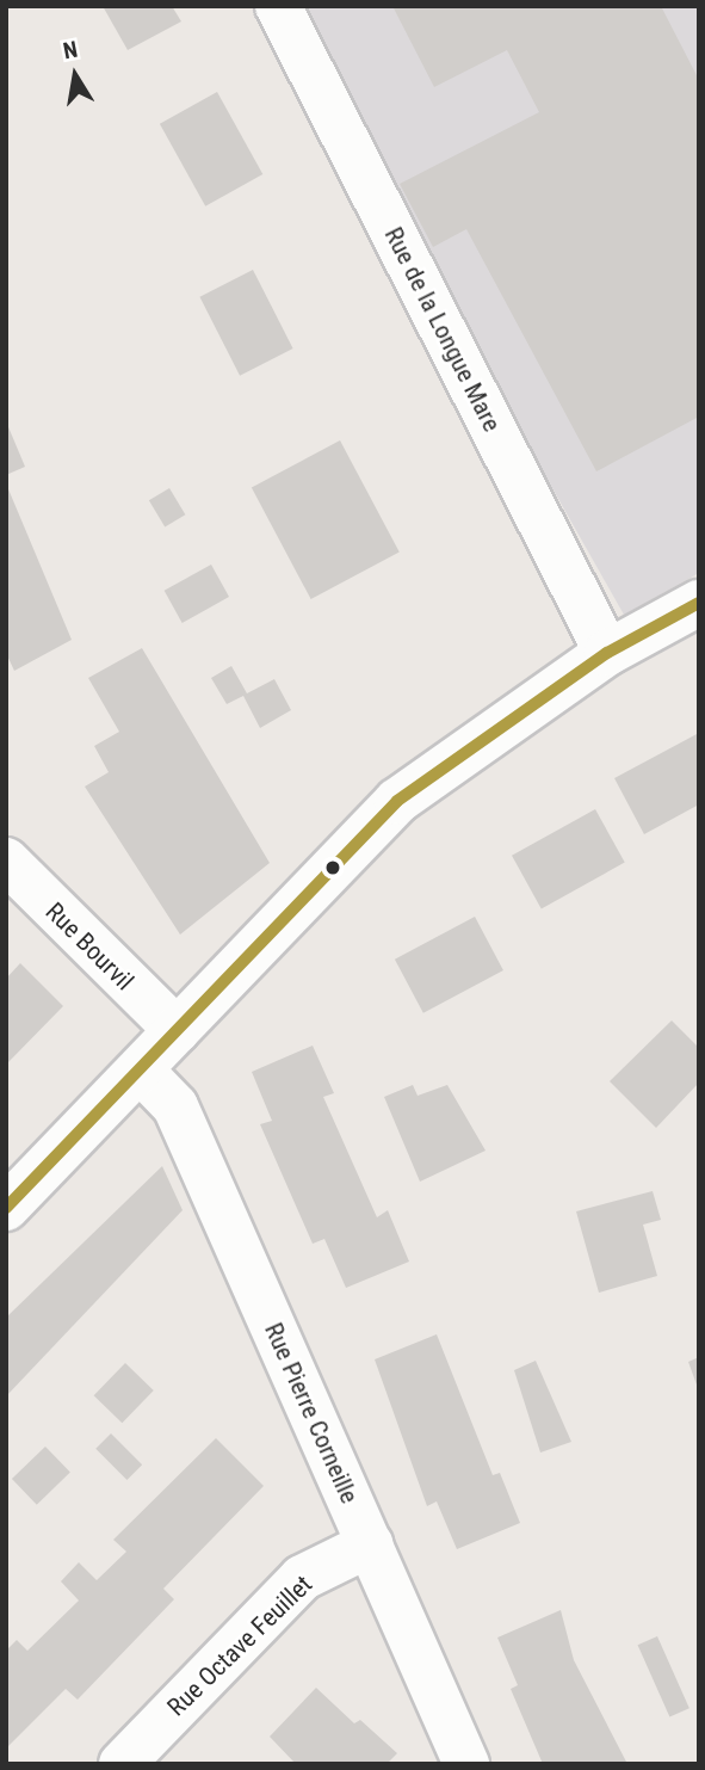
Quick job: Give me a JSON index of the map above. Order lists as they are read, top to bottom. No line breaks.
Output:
{"streets":{"street":["Rue de la Longue Mare","Rue Bourvil","Rue Pierre Corneille","Rue Octave Feuillet"]},"crossings":[["Rue Pierre Corneille","Rue Octave Feuillet"]],"north":"top"}
